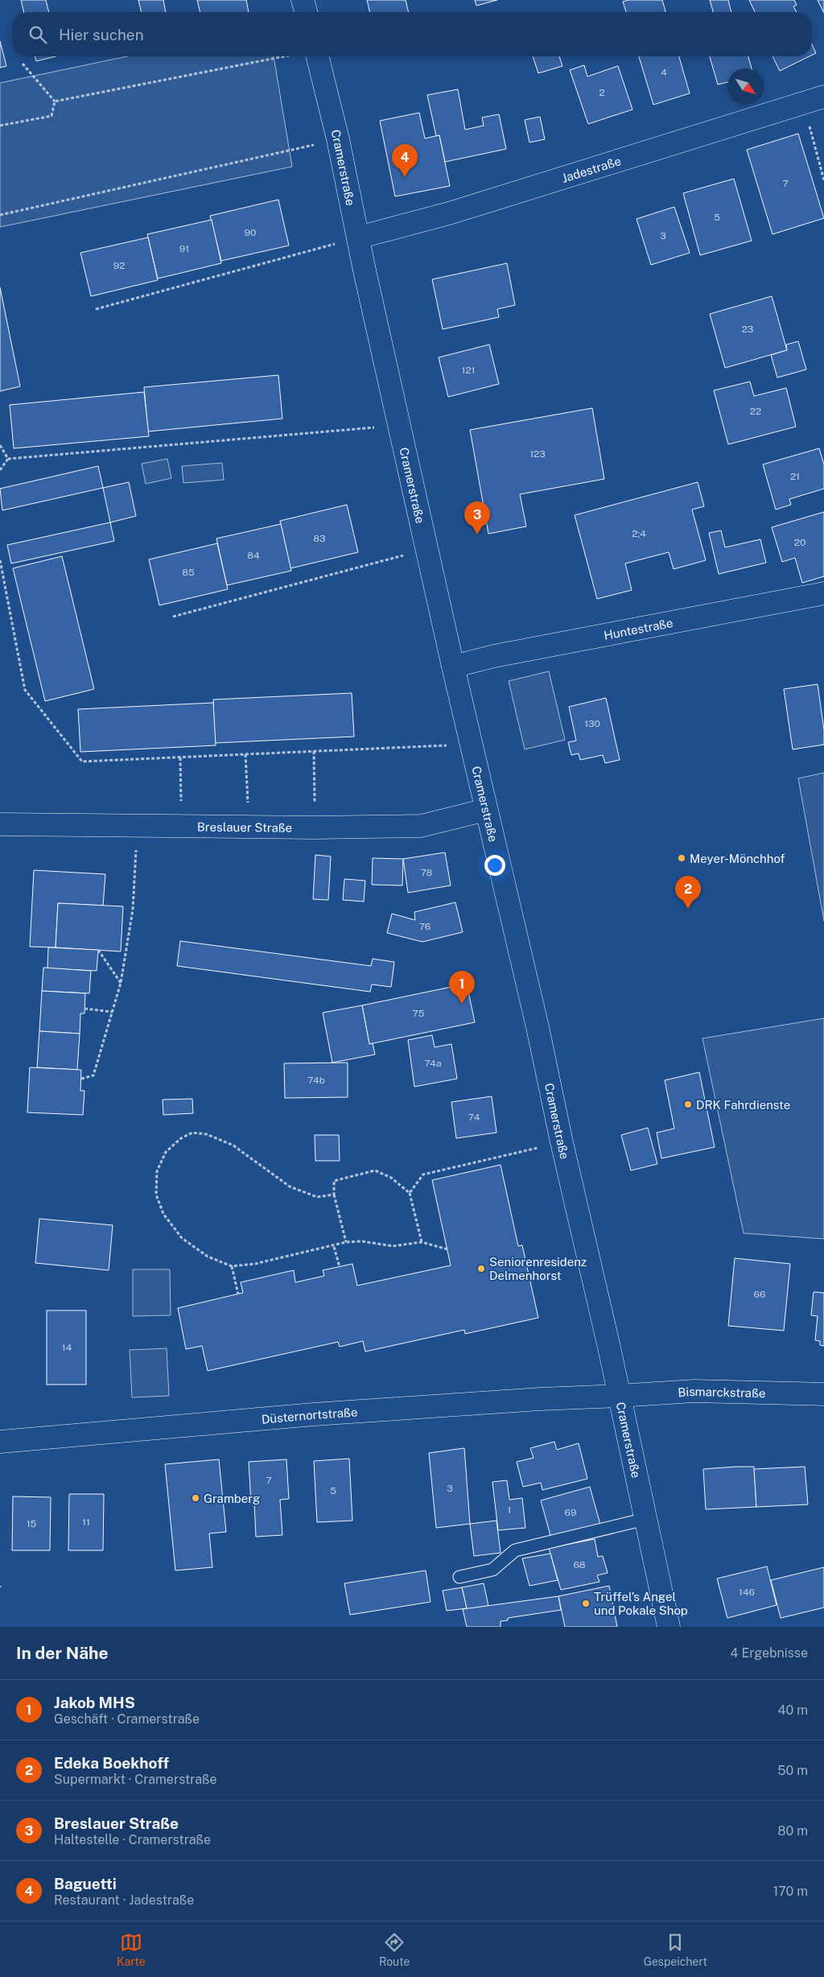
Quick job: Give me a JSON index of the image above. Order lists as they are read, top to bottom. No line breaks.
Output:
{"streets":{"street":["Cramerstraße","Jadestraße","Huntestraße","Breslauer Straße","Bismarckstraße","Düsternortstraße"]},"crossings":[["Cramerstraße","Jadestraße"],["Cramerstraße","Huntestraße"],["Cramerstraße","Breslauer Straße"],["Cramerstraße","Bismarckstraße"],["Cramerstraße","Düsternortstraße"],["Bismarckstraße","Düsternortstraße"]],"places":["Meyer-Mönchhof","DRK Fahrdienste","Seniorenresidenz Delmenhorst","Gramberg","Trüffel's Angel und Pokale Shop"],"house_numbers":["4","2","7","5","90","3","91","92","23","121","22","123","21","2;4","83","20","84","85","130","78","76","75","74a","74b","74","66","14","7","3","5","1","69","11","15","68","146"],"north":"bottom right","page":{"search":"Hier suchen","pins":["4","3","2","1"],"heading":["In der Nähe","4 Ergebnisse"],"list":[{"mark":"1","name":"Jakob MHS","note":"Geschäft · Cramerstraße","value":"40 m"},{"mark":"2","name":"Edeka Boekhoff","note":"Supermarkt · Cramerstraße","value":"50 m"},{"mark":"3","name":"Breslauer Straße","note":"Haltestelle · Cramerstraße","value":"80 m"},{"mark":"4","name":"Baguetti","note":"Restaurant · Jadestraße","value":"170 m"}],"nav":["Karte","Route","Gespeichert"]}}
